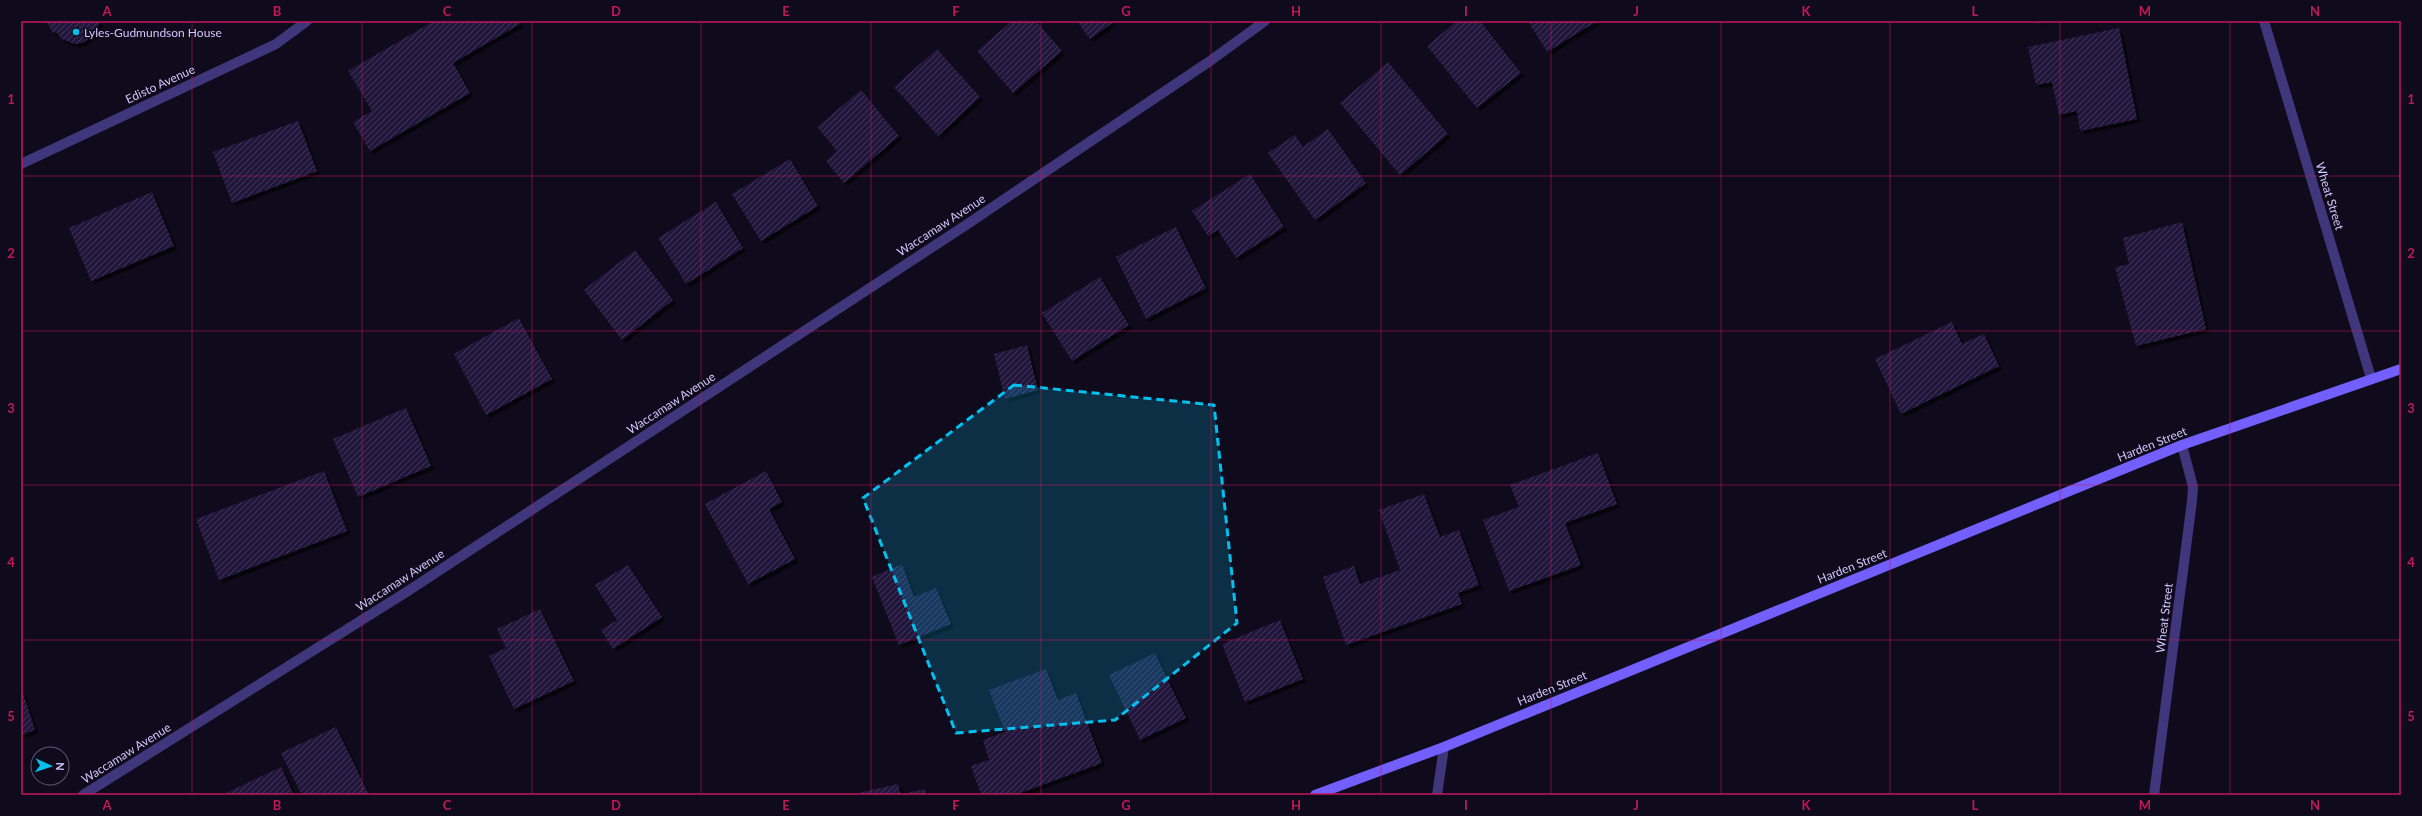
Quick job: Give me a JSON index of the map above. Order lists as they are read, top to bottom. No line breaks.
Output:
{"streets":{"main road":["Harden Street"],"street":["Edisto Avenue","Wheat Street","Waccamaw Avenue"]},"crossings":[["Wheat Street","Harden Street"]],"places":["Lyles-Gudmundson House"],"north":"right","grid":{"columns":["A","B","C","D","E","F","G","H","I","J","K","L","M","N"],"rows":["1","2","3","4","5"]}}
